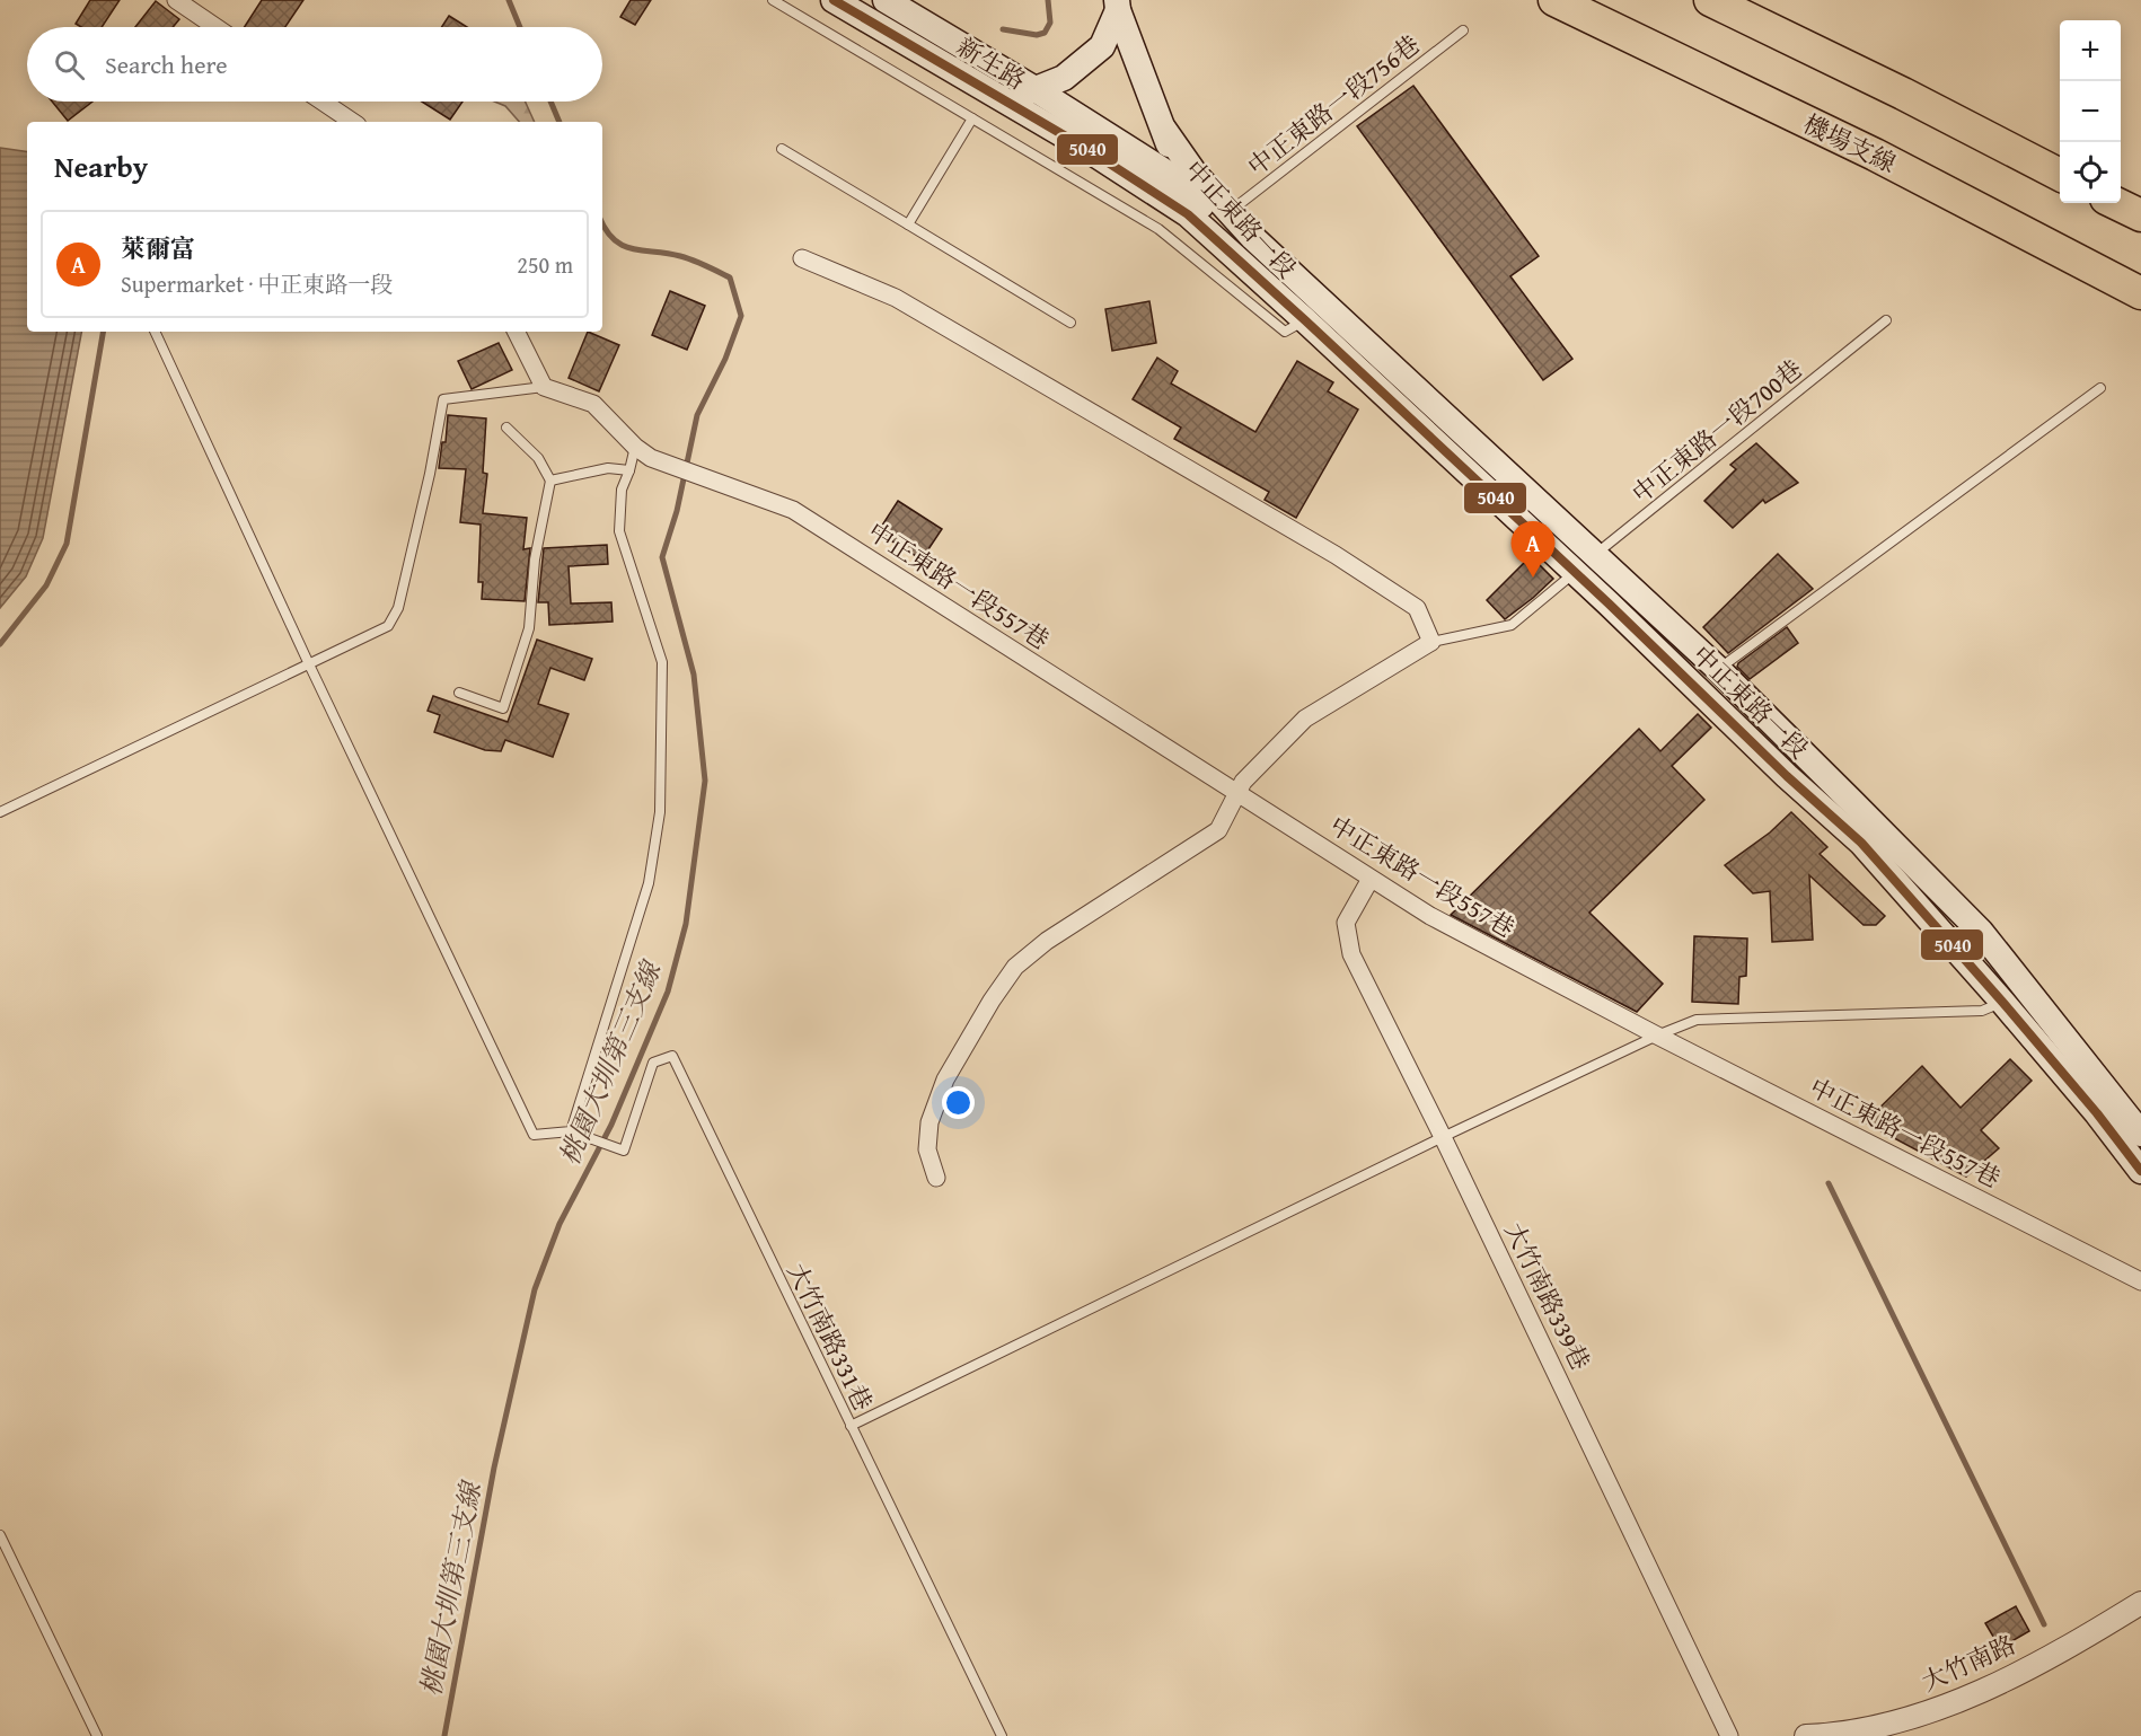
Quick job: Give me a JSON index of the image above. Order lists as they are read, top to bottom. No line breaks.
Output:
{"streets":{"highway":["機場支線"],"main road":["新生路","中正東路一段"],"street":["中正東路一段557巷","大竹南路339巷","大竹南路"],"lane":["中正東路一段756巷","中正東路一段700巷","大竹南路331巷"]},"crossings":[["新生路","中正東路一段"],["中正東路一段756巷","中正東路一段"],["中正東路一段","中正東路一段700巷"],["中正東路一段557巷","大竹南路339巷"]],"water":["桃園大圳第三支線"],"lines":["transit line 5040"],"page":{"map_buttons":["+","−"],"search":"Search here","heading":"Nearby","list":[{"mark":"A","name":"萊爾富","note":"Supermarket · 中正東路一段","value":"250 m"}],"pins":"A"}}
